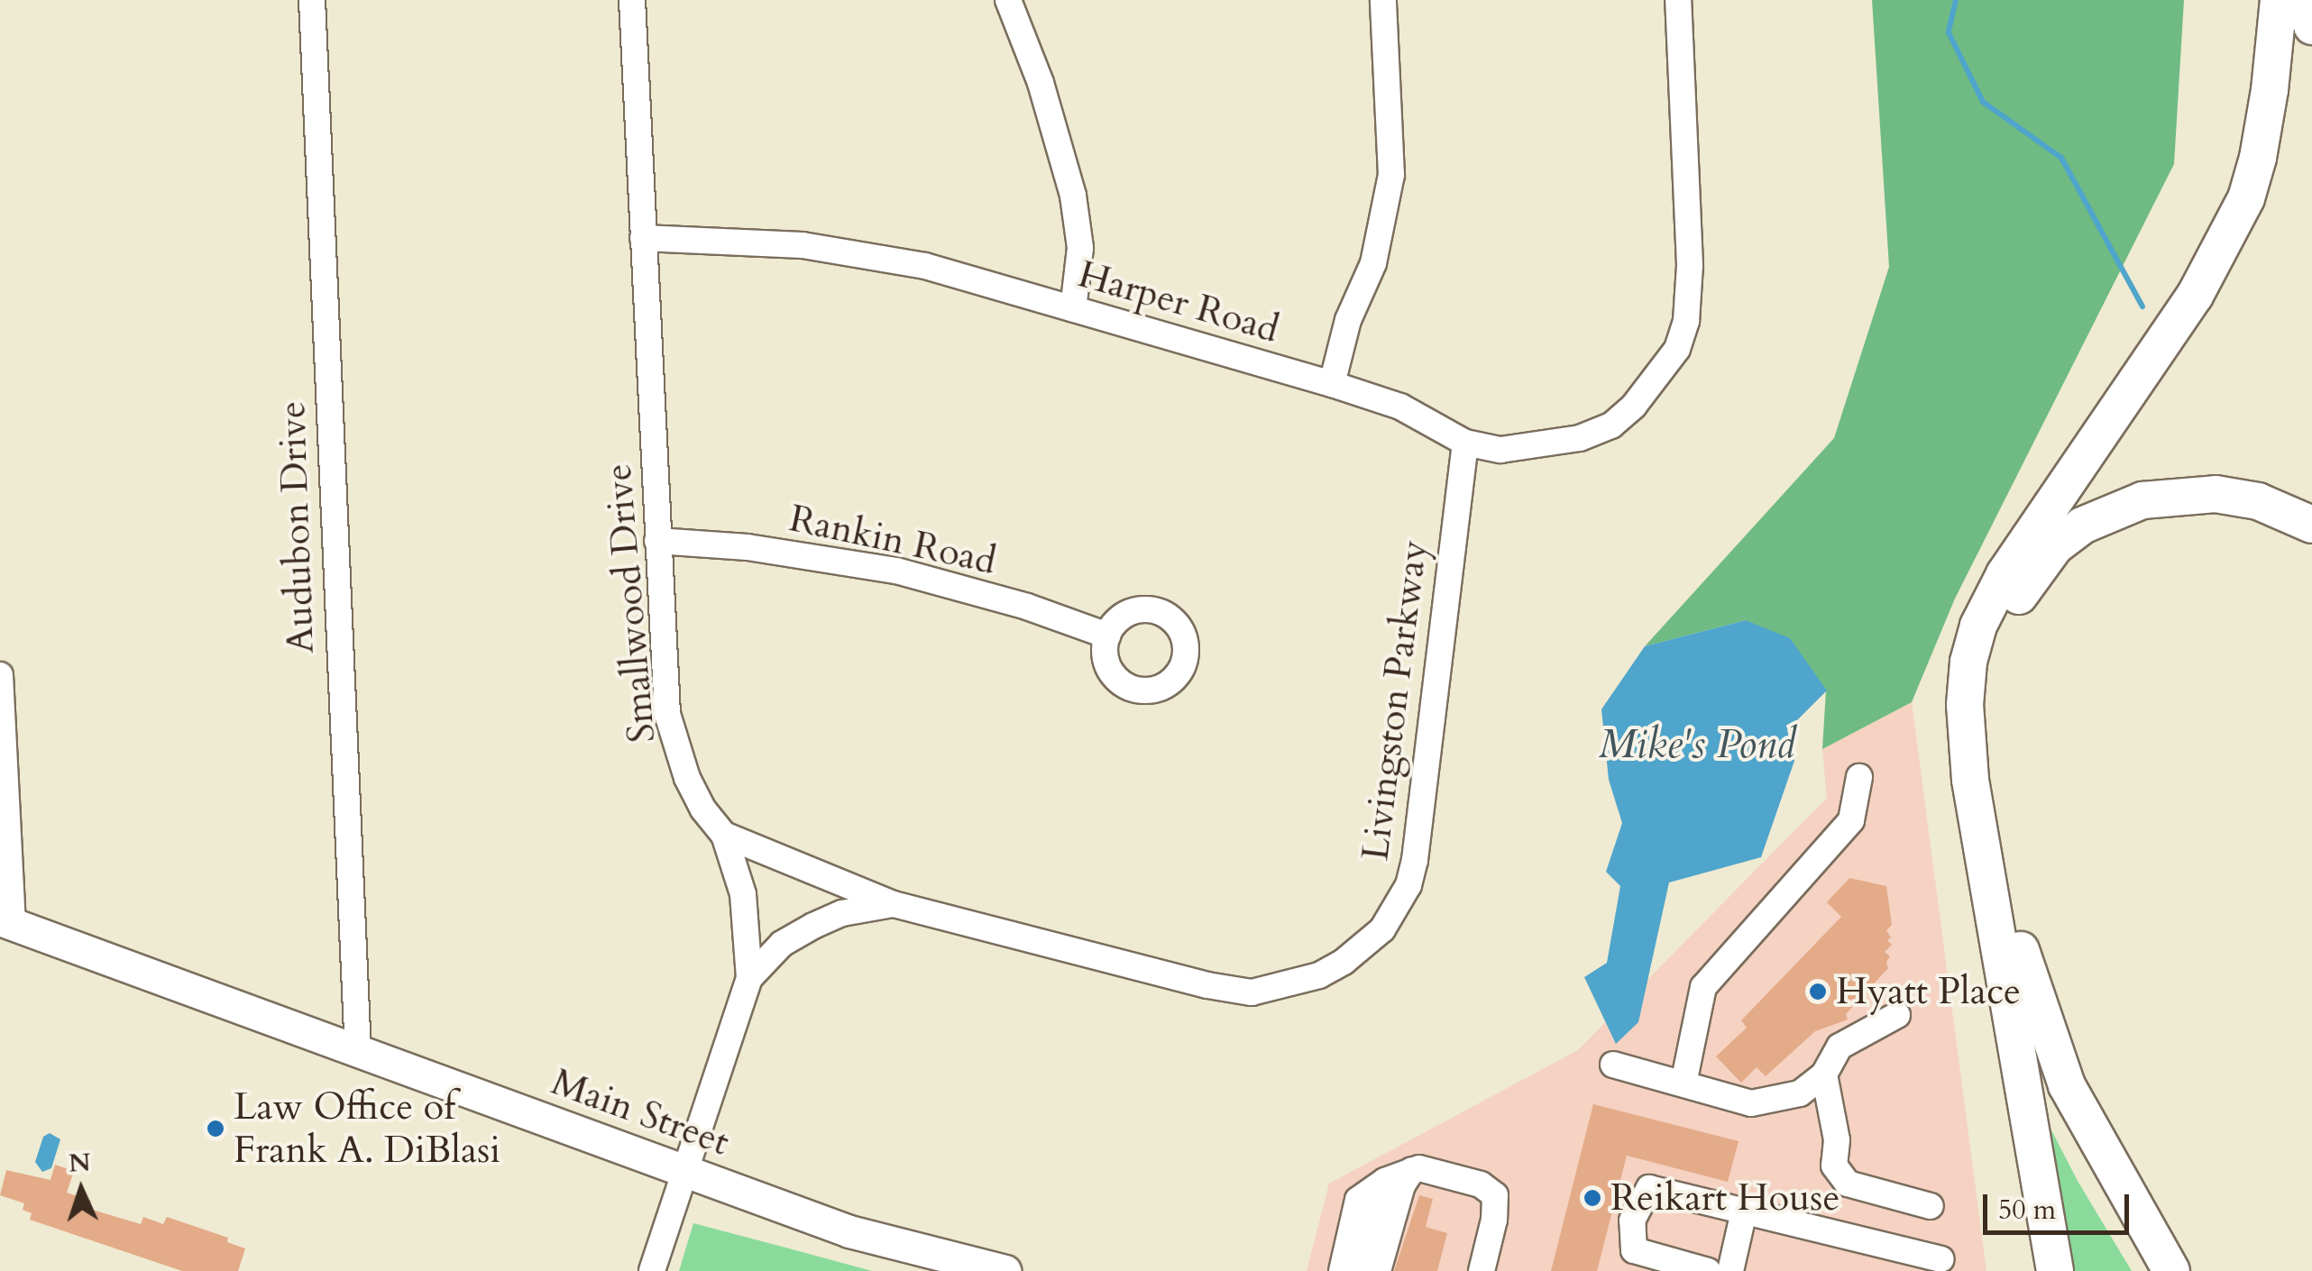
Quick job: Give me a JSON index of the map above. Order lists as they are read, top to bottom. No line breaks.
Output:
{"streets":{"main road":["Main Street"],"street":["Harper Road","Audubon Drive","Rankin Road","Smallwood Drive","Livingston Parkway"]},"crossings":[["Harper Road","Smallwood Drive"],["Harper Road","Livingston Parkway"],["Audubon Drive","Main Street"],["Rankin Road","Smallwood Drive"],["Smallwood Drive","Livingston Parkway"],["Smallwood Drive","Main Street"]],"water":["Mike's Pond"],"places":["Hyatt Place","Law Office of Frank A. DiBlasi","Reikart House"],"scale_bar":"50 m","north":"top"}
